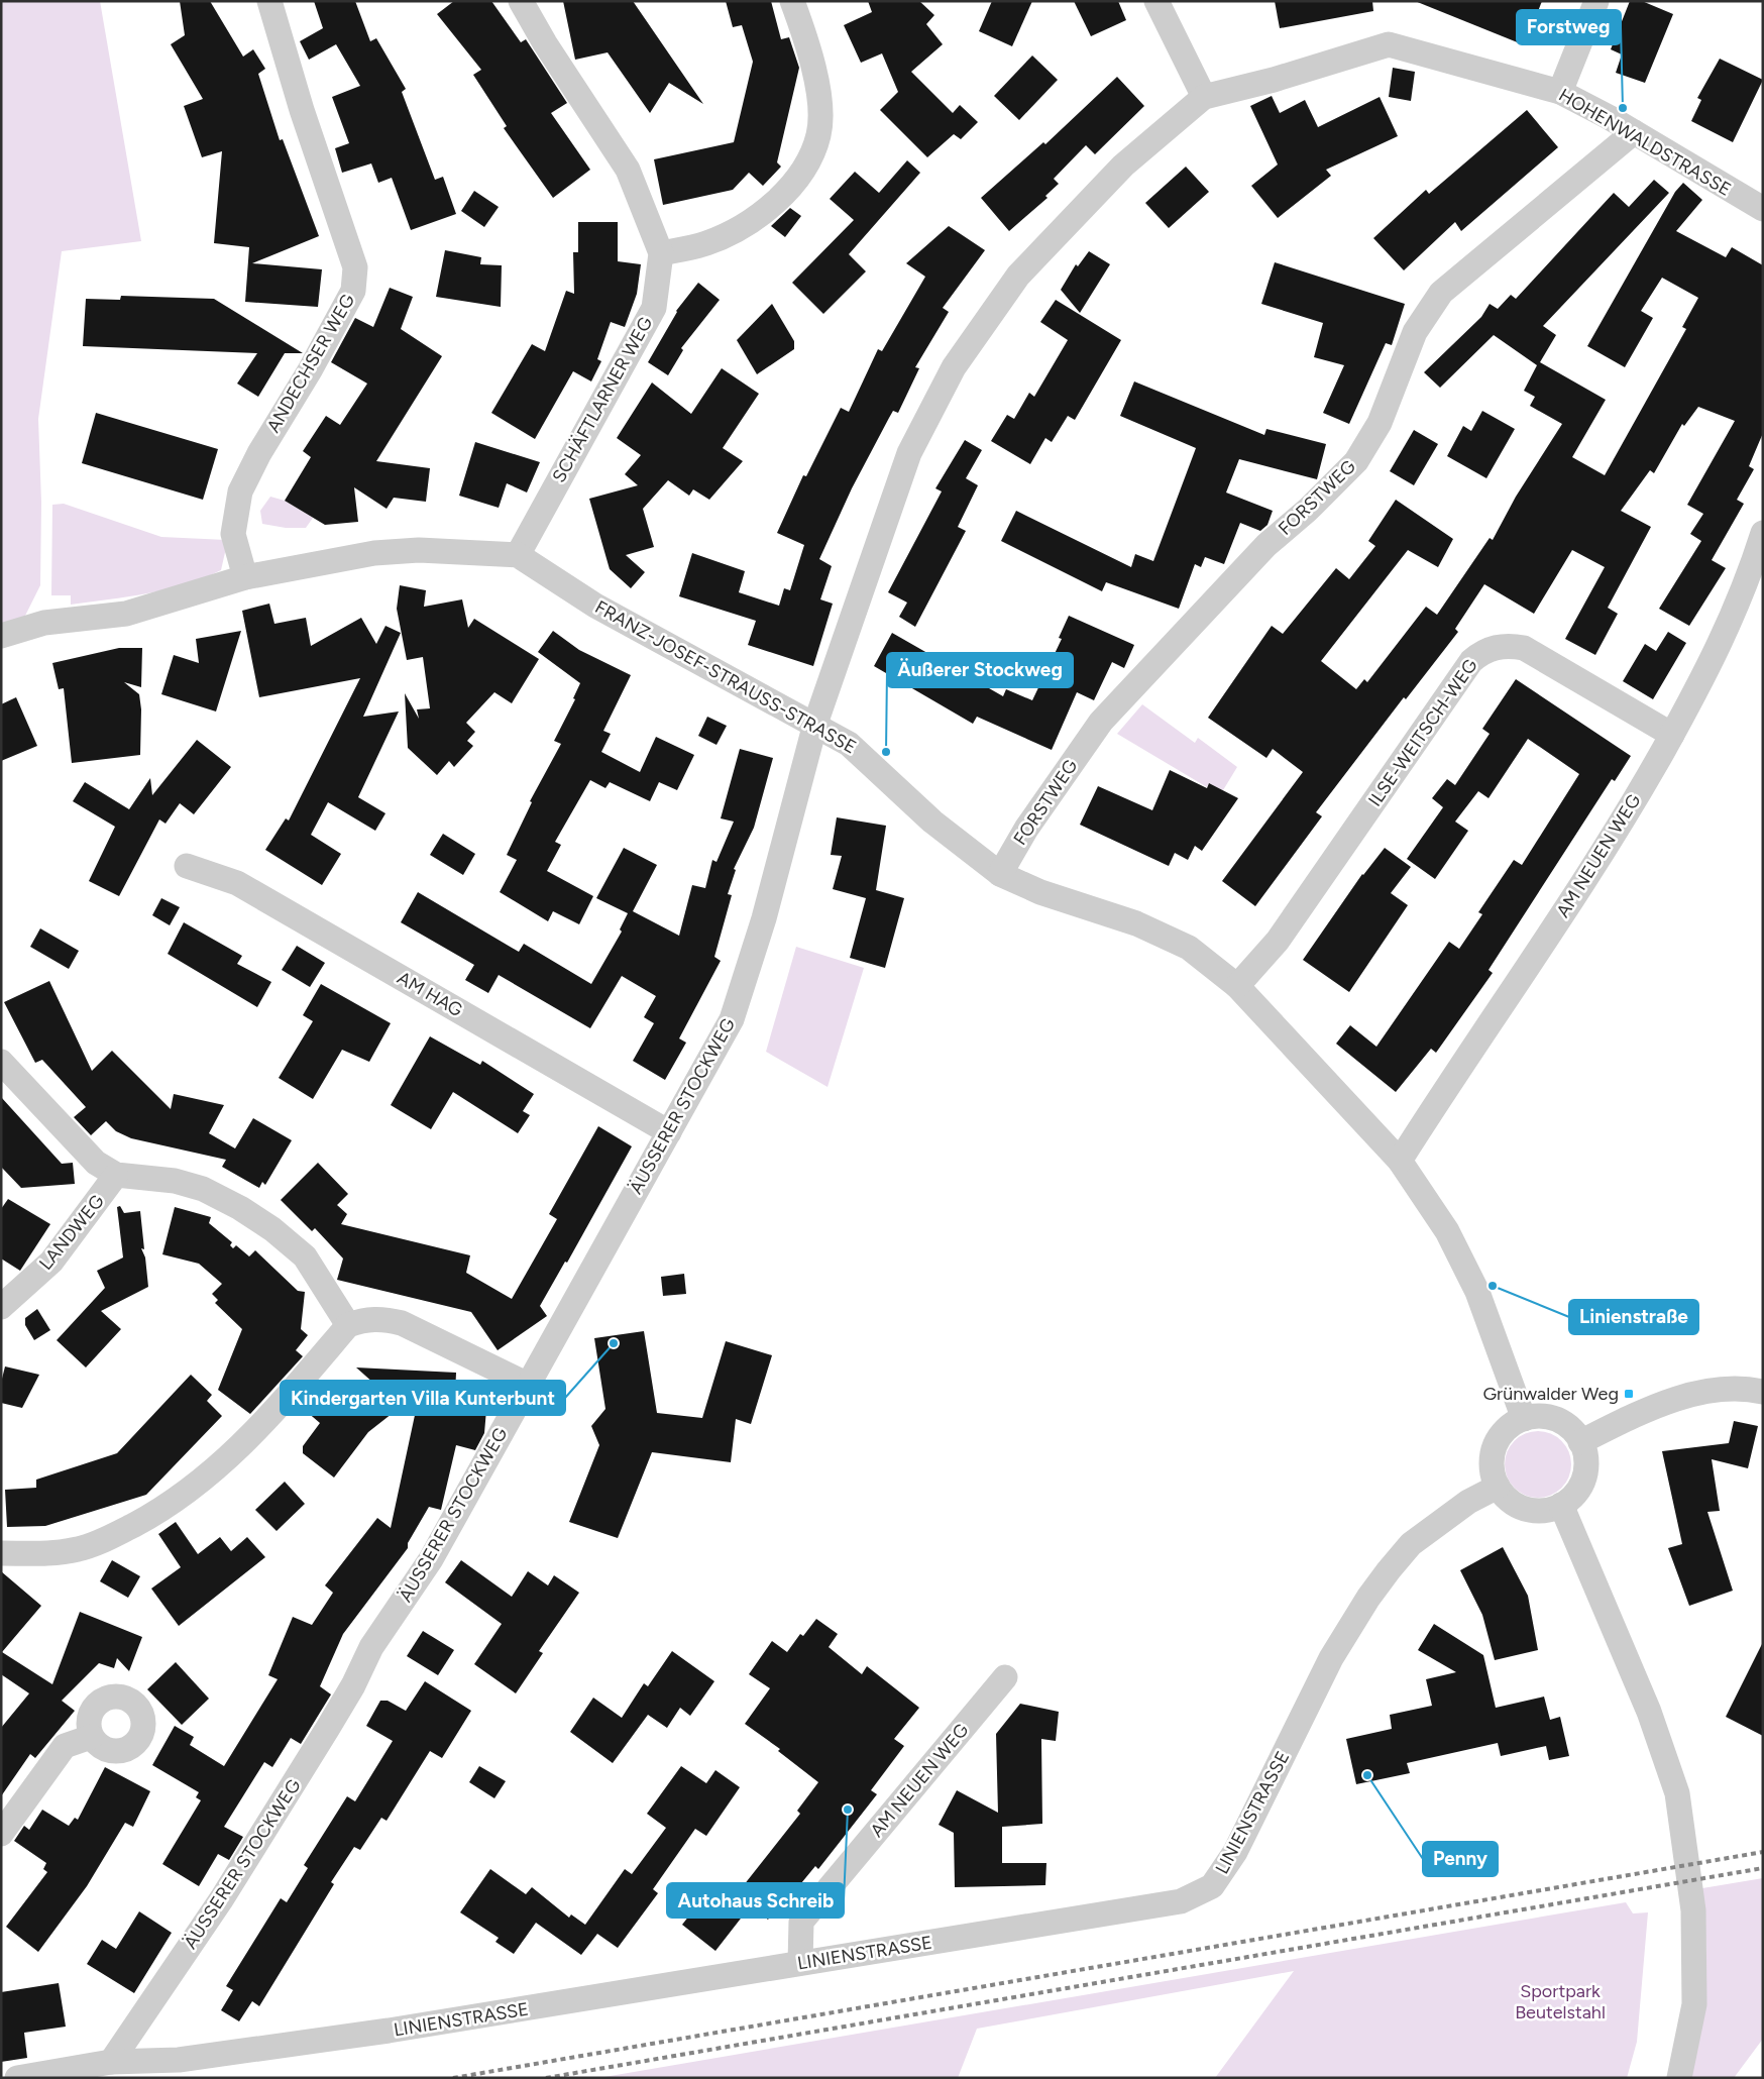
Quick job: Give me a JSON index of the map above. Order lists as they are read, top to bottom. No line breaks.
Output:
{"streets":{"street":["HOHENWALDSTRASSE","ANDECHSER WEG","SCHÄFTLARNER WEG","FORSTWEG","FRANZ-JOSEF-STRAUSS-STRASSE","ILSE-WEITSCH-WEG","AM NEUEN WEG","AM HAG","ÄUSSERER STOCKWEG","LANDWEG","LINIENSTRASSE"]},"crossings":[["HOHENWALDSTRASSE","FORSTWEG"],["HOHENWALDSTRASSE","ÄUSSERER STOCKWEG"],["SCHÄFTLARNER WEG","FRANZ-JOSEF-STRAUSS-STRASSE"],["FORSTWEG","FRANZ-JOSEF-STRAUSS-STRASSE"],["FRANZ-JOSEF-STRAUSS-STRASSE","ILSE-WEITSCH-WEG"],["FRANZ-JOSEF-STRAUSS-STRASSE","AM NEUEN WEG"],["FRANZ-JOSEF-STRAUSS-STRASSE","ÄUSSERER STOCKWEG"],["FRANZ-JOSEF-STRAUSS-STRASSE","LINIENSTRASSE"],["ILSE-WEITSCH-WEG","AM NEUEN WEG"],["AM NEUEN WEG","LINIENSTRASSE"],["AM HAG","ÄUSSERER STOCKWEG"],["ÄUSSERER STOCKWEG","LINIENSTRASSE"]],"parks":["Sportpark Beutelstahl"],"places":{"other":["Forstweg","Äußerer Stockweg","Linienstraße","Kindergarten Villa Kunterbunt","Penny","Autohaus Schreib"],"transit":["Grünwalder Weg"]}}
